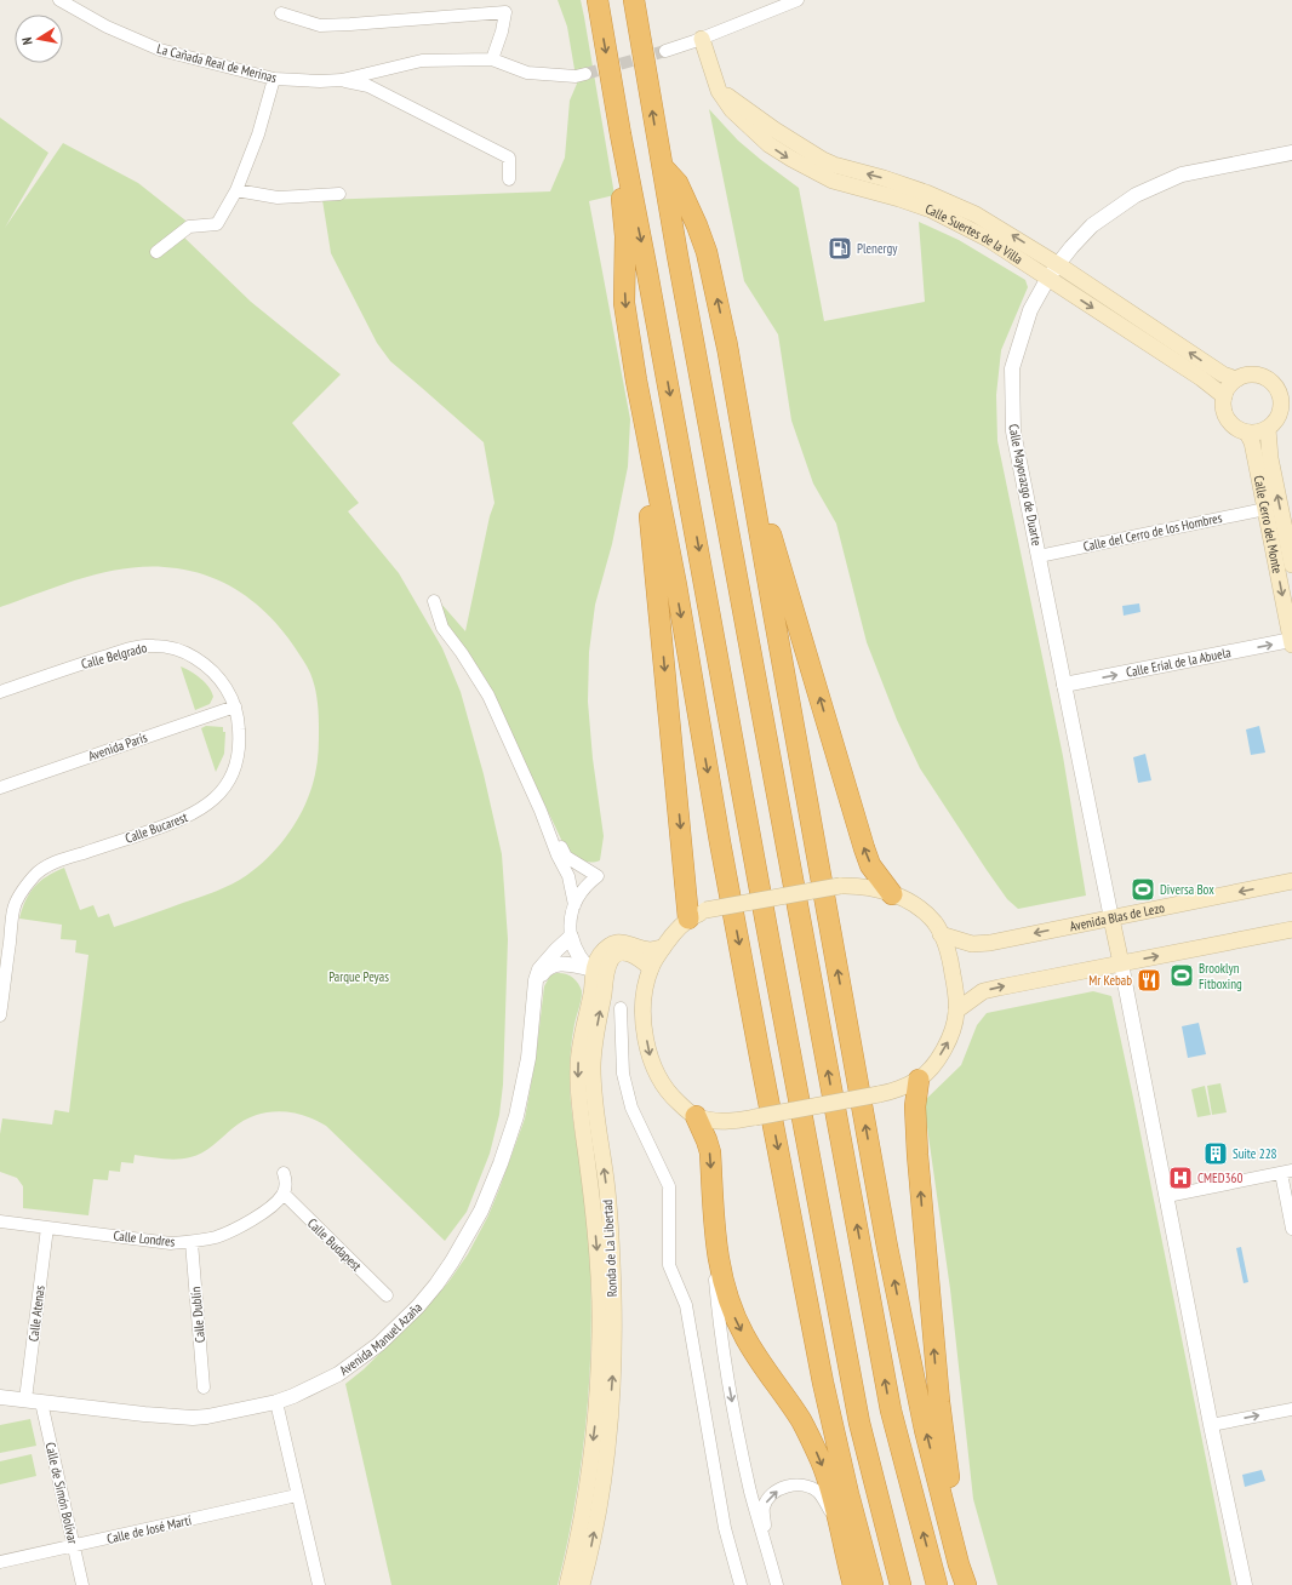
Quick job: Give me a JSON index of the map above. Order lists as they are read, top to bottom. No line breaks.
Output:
{"streets":{"main road":["Calle Suertes de la Villa","Calle Cerro del Monte","Avenida Blas de Lezo","Ronda de La Libertad"],"street":["La Cañada Real de Merinas","Calle Mayorazgo de Duarte","Calle del Cerro de los Hombres","Calle Belgrado","Calle Erial de la Abuela","Avenida París","Calle Bucarest","Calle Londres","Calle Budapest","Calle Atenas","Calle Dublín","Avenida Manuel Azaña","Calle de Simón Bolívar","Calle de José Martí"]},"crossings":[["Calle Suertes de la Villa","Calle Mayorazgo de Duarte"],["Calle Suertes de la Villa","Calle Cerro del Monte"],["Calle Mayorazgo de Duarte","Calle del Cerro de los Hombres"],["Calle Mayorazgo de Duarte","Calle Erial de la Abuela"],["Calle Mayorazgo de Duarte","Avenida Blas de Lezo"],["Calle Cerro del Monte","Calle del Cerro de los Hombres"],["Calle Cerro del Monte","Calle Erial de la Abuela"],["Calle Belgrado","Avenida París"],["Calle Belgrado","Calle Bucarest"],["Avenida París","Calle Bucarest"],["Calle Londres","Calle Budapest"],["Calle Londres","Calle Atenas"],["Calle Londres","Calle Dublín"],["Calle Atenas","Avenida Manuel Azaña"],["Avenida Manuel Azaña","Calle de Simón Bolívar"],["Calle de Simón Bolívar","Calle de José Martí"]],"one_way":["Calle Erial de la Abuela"],"parks":["Parque Peyas"],"places":{"fuel station":["Plenergy"],"sports":["Diversa Box","Brooklyn Fitboxing"],"restaurant":["Mr Kebab"],"building":["Suite 228"],"hospital":["CMED360"]},"north":"left"}
